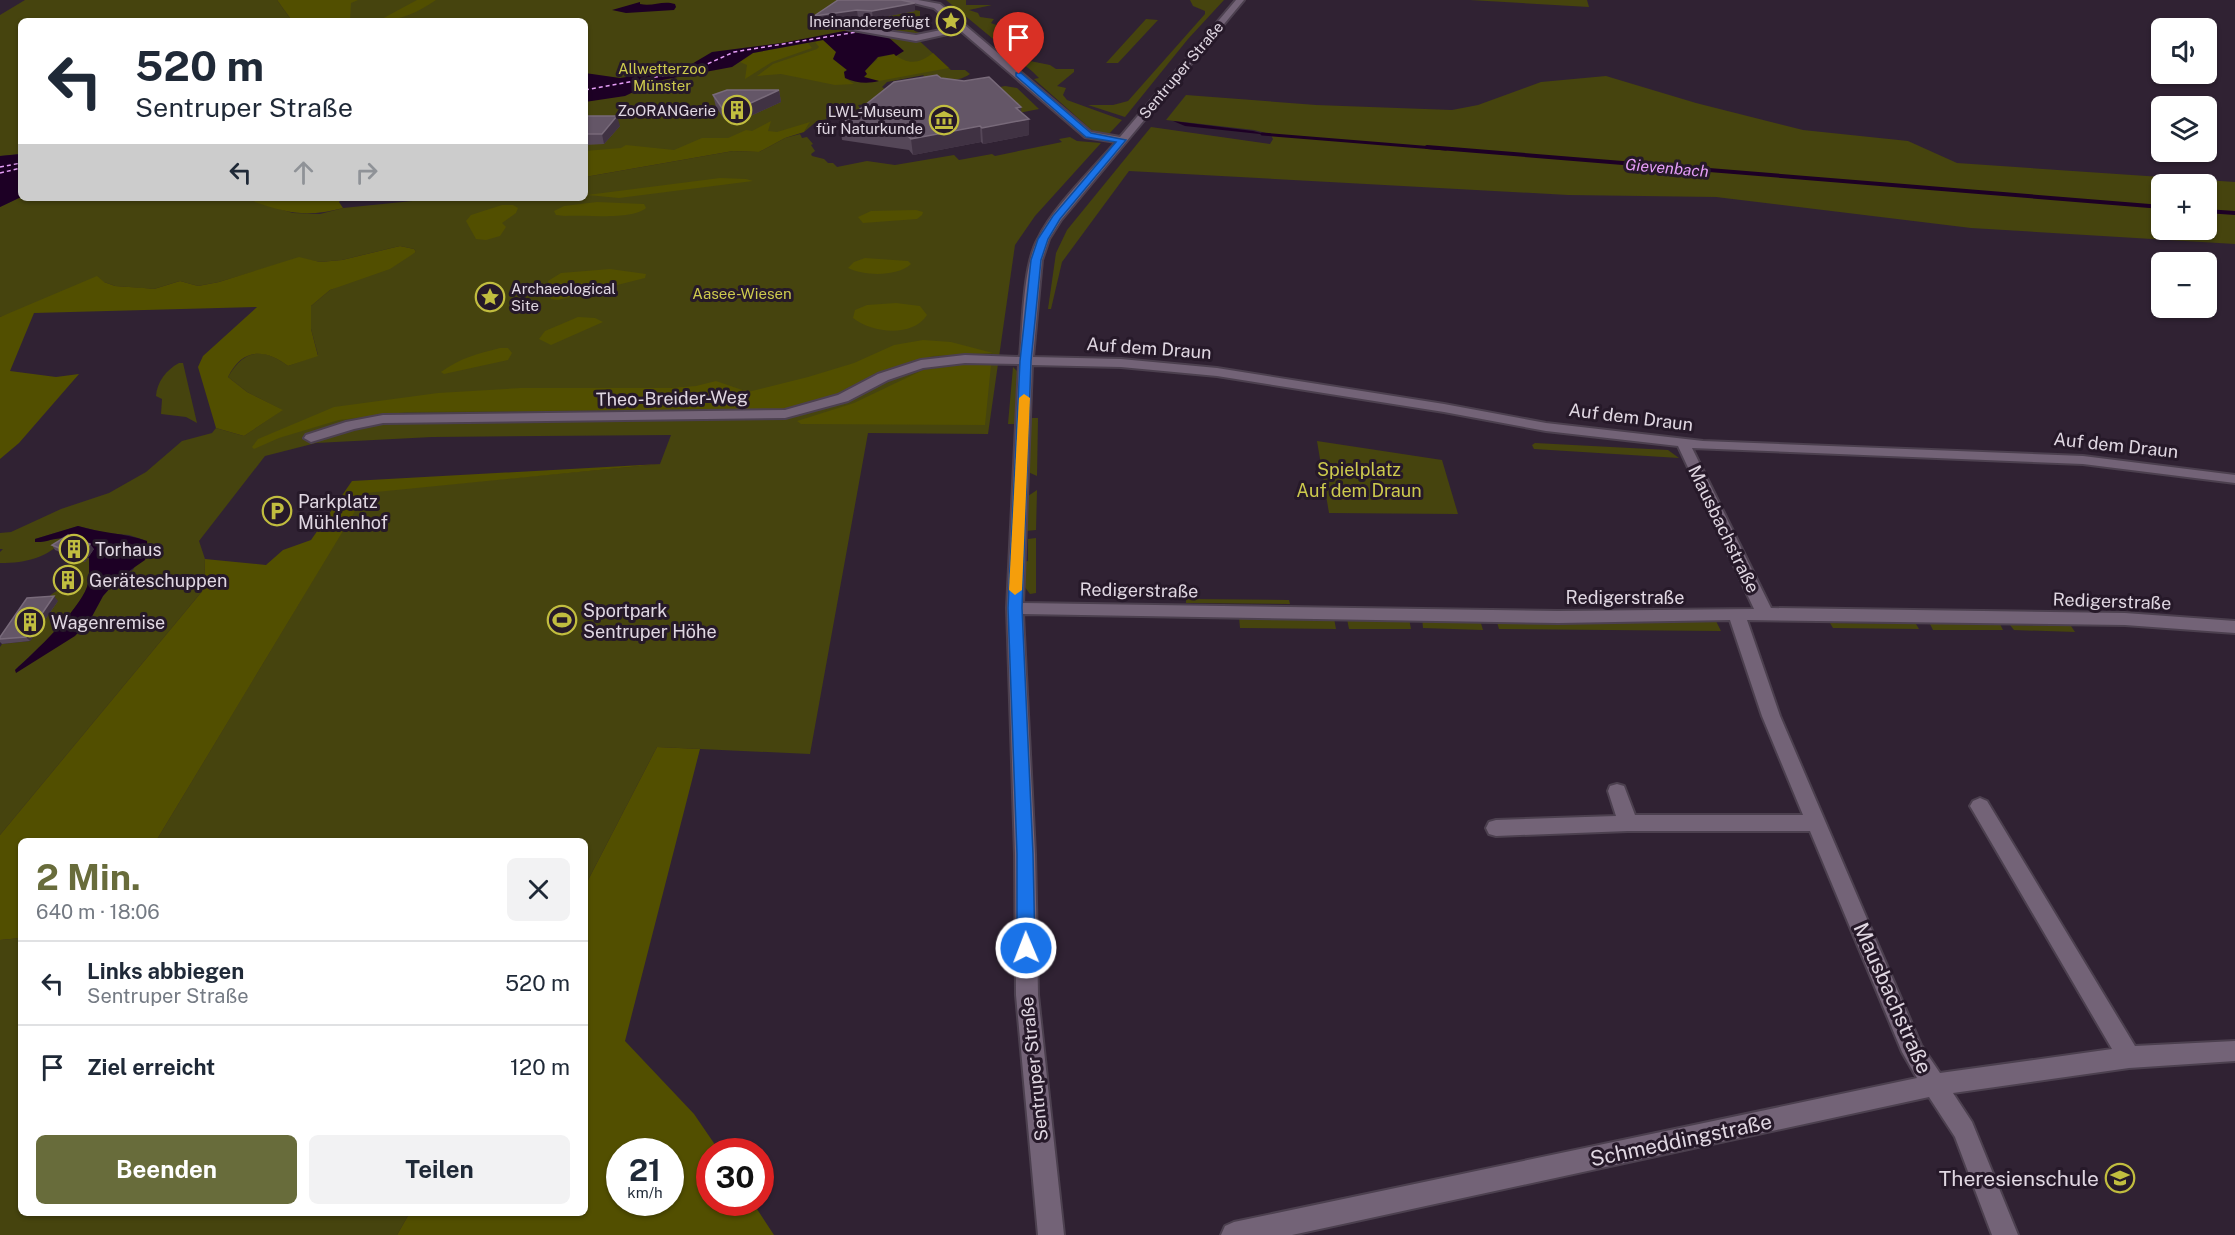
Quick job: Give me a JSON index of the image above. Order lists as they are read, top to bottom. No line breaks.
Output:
{"streets":{"street":["Sentruper Straße","Auf dem Draun","Theo-Breider-Weg","Mausbachstraße","Redigerstraße","Schmeddingstraße"]},"crossings":[["Sentruper Straße","Auf dem Draun"],["Sentruper Straße","Theo-Breider-Weg"],["Sentruper Straße","Redigerstraße"],["Auf dem Draun","Theo-Breider-Weg"],["Auf dem Draun","Mausbachstraße"],["Mausbachstraße","Redigerstraße"],["Mausbachstraße","Schmeddingstraße"]],"water":["Gievenbach"],"parks":["Allwetterzoo Münster","Aasee-Wiesen","Spielplatz Auf dem Draun"],"places":{"place":["Ineinandergefügt","Archaeological Site"],"building":["ZoORANGerie","Torhaus","Geräteschuppen","Wagenremise"],"museum":["LWL-Museum für Naturkunde"],"parking":["Parkplatz Mühlenhof"],"sports":["Sportpark Sentruper Höhe"],"school or university":["Theresienschule"]},"page":{"map_buttons":["+","−"],"turn":["520 m","Sentruper Straße"],"heading":["2 Min.","640 m · 18:06"],"list":[{"name":"Links abbiegen","note":"Sentruper Straße","value":"520 m"},{"name":"Ziel erreicht","value":"120 m"}],"buttons":["Beenden","Teilen"],"speed":"21 km/h","limit":"30"}}
